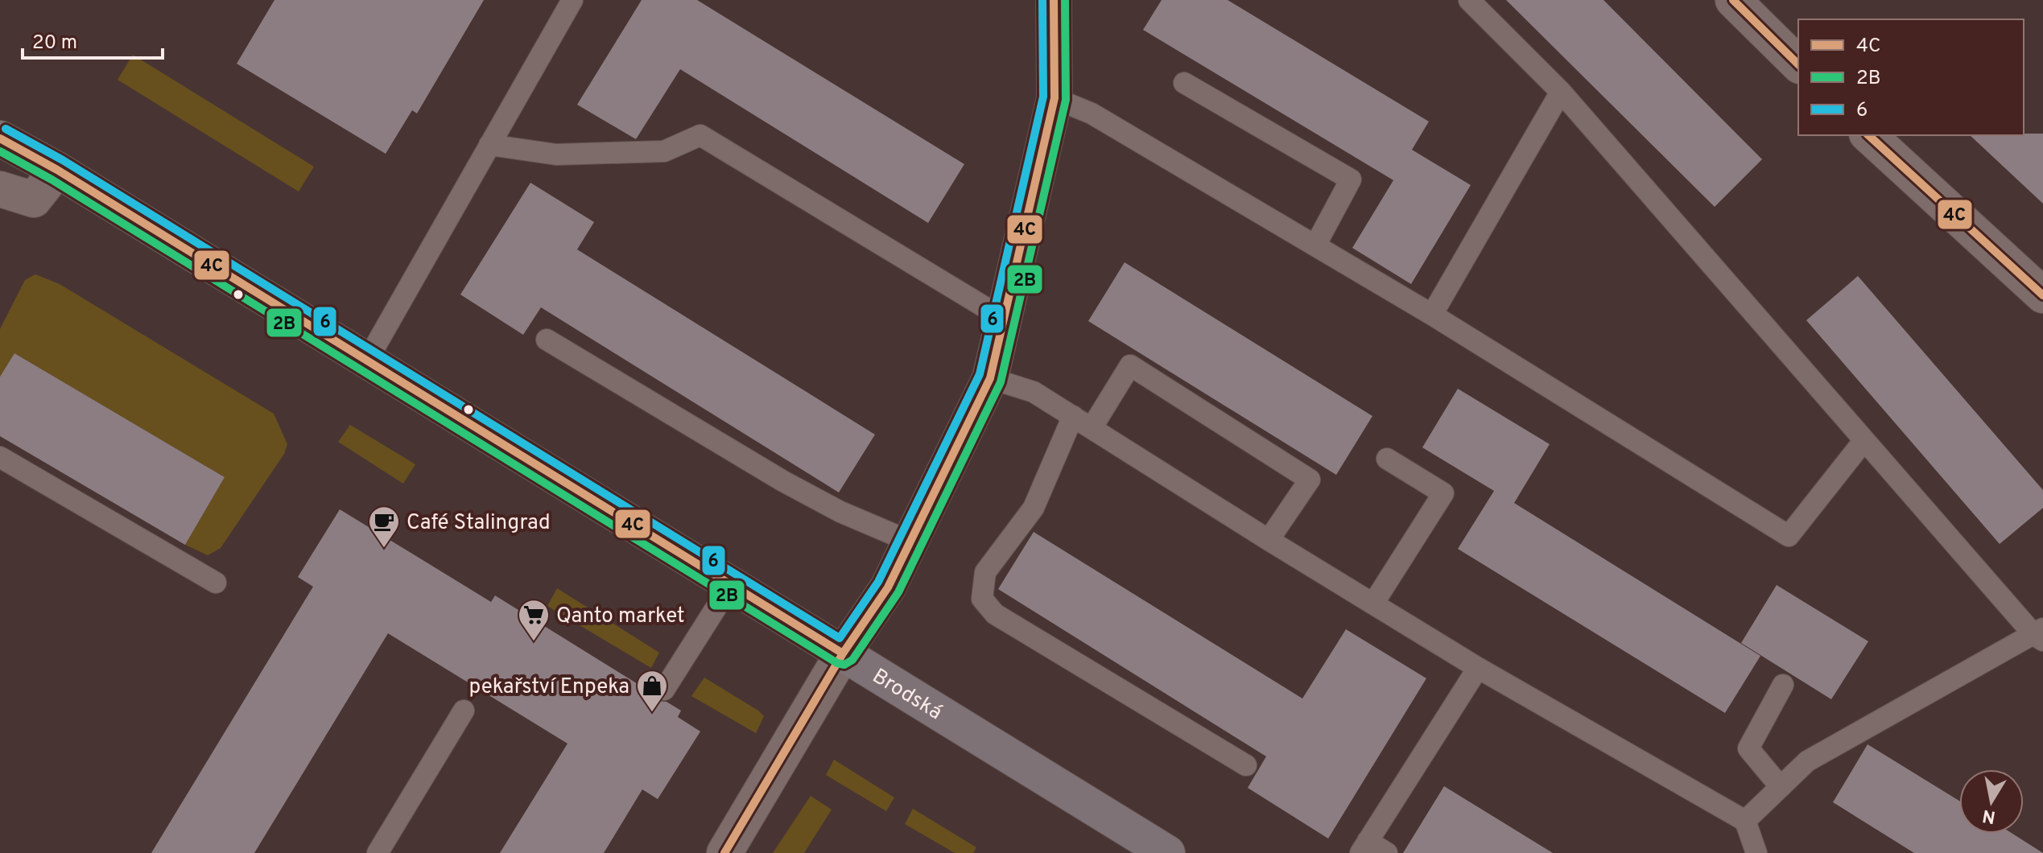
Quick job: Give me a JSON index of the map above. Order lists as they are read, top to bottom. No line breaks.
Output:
{"streets":{"main road":["Brodská"]},"places":{"cafe":["Café Stalingrad"],"supermarket":["Qanto market"],"shop":["pekařství Enpeka"]},"lines":["transit line 4C","transit line 2B","transit line 6"],"legend":["4C","2B","6"],"scale_bar":"20 m","north":"bottom"}
